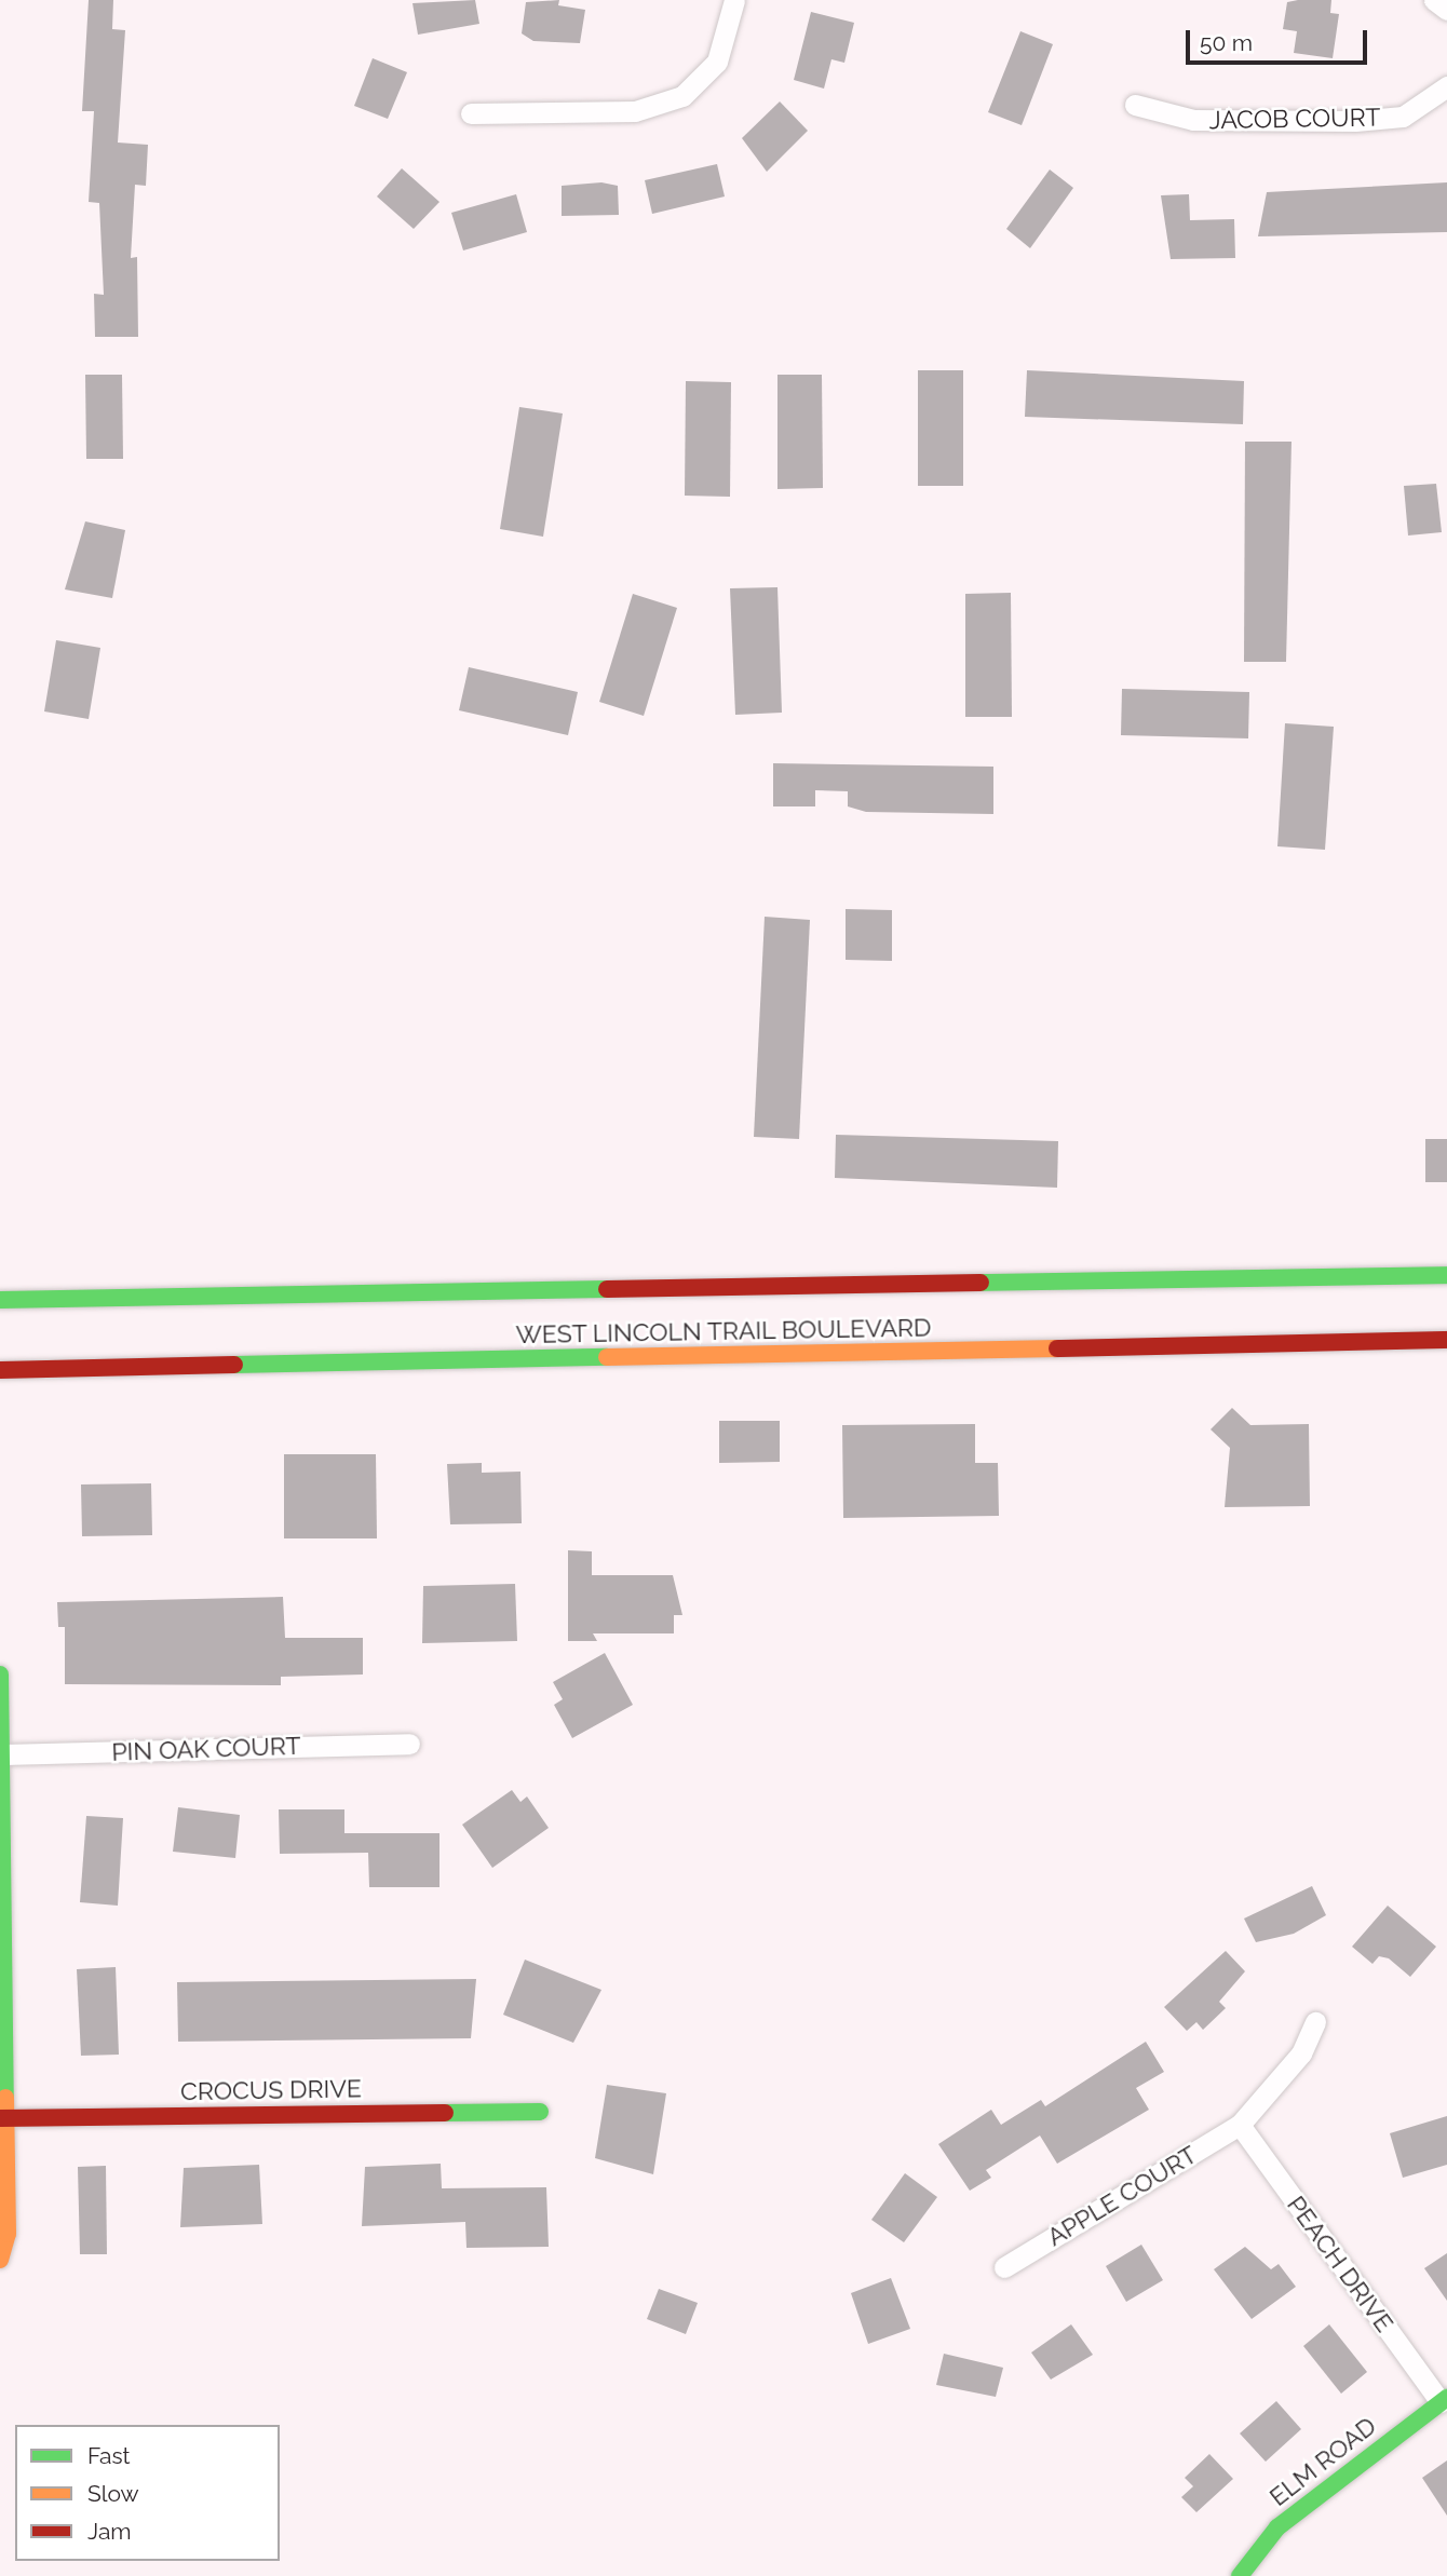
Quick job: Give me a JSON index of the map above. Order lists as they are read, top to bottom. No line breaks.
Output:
{"streets":{"main road":["WEST LINCOLN TRAIL BOULEVARD","CROCUS DRIVE","ELM ROAD"],"street":["JACOB COURT","PIN OAK COURT","APPLE COURT","PEACH DRIVE"]},"crossings":[["APPLE COURT","PEACH DRIVE"],["PEACH DRIVE","ELM ROAD"]],"legend":["Fast","Slow","Jam"],"scale_bar":"50 m"}
